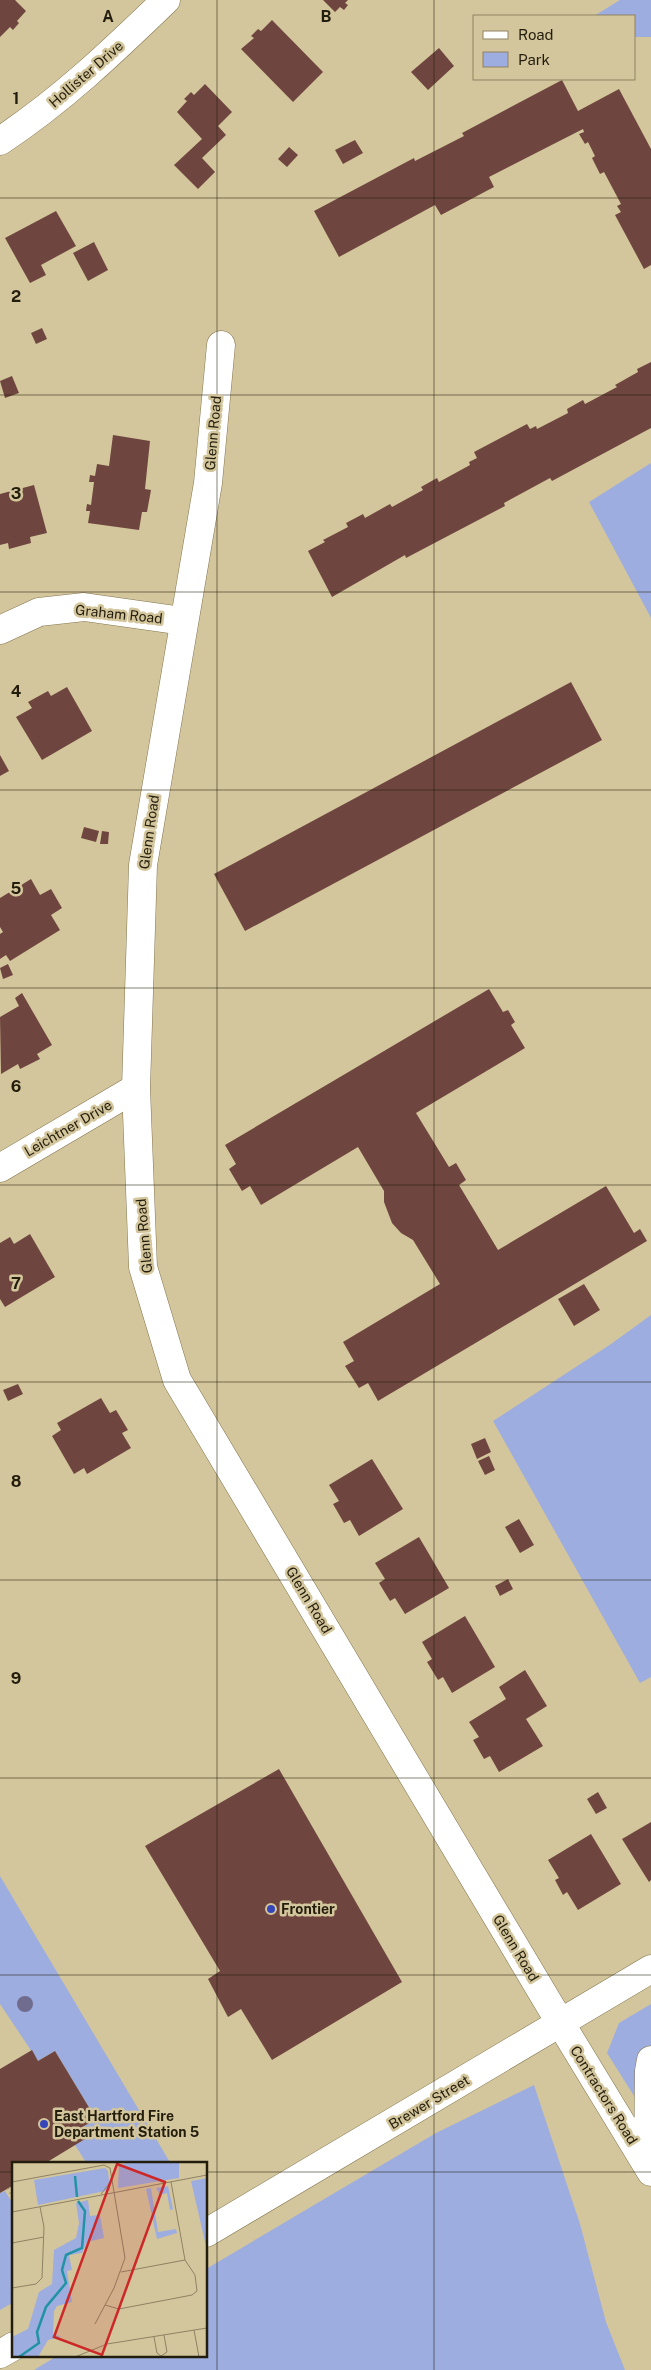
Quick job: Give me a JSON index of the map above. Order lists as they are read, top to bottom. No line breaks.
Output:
{"streets":{"street":["Hollister Drive","Glenn Road","Graham Road","Leichtner Drive","Contractors Road","Brewer Street"]},"crossings":[["Glenn Road","Graham Road"],["Glenn Road","Leichtner Drive"],["Glenn Road","Contractors Road"],["Glenn Road","Brewer Street"],["Contractors Road","Brewer Street"]],"places":["Frontier","East Hartford Fire Department Station 5"],"legend":["Road","Park"],"grid":{"columns":["A","B"],"rows":["1","2","3","4","5","6","7","8","9"]}}
